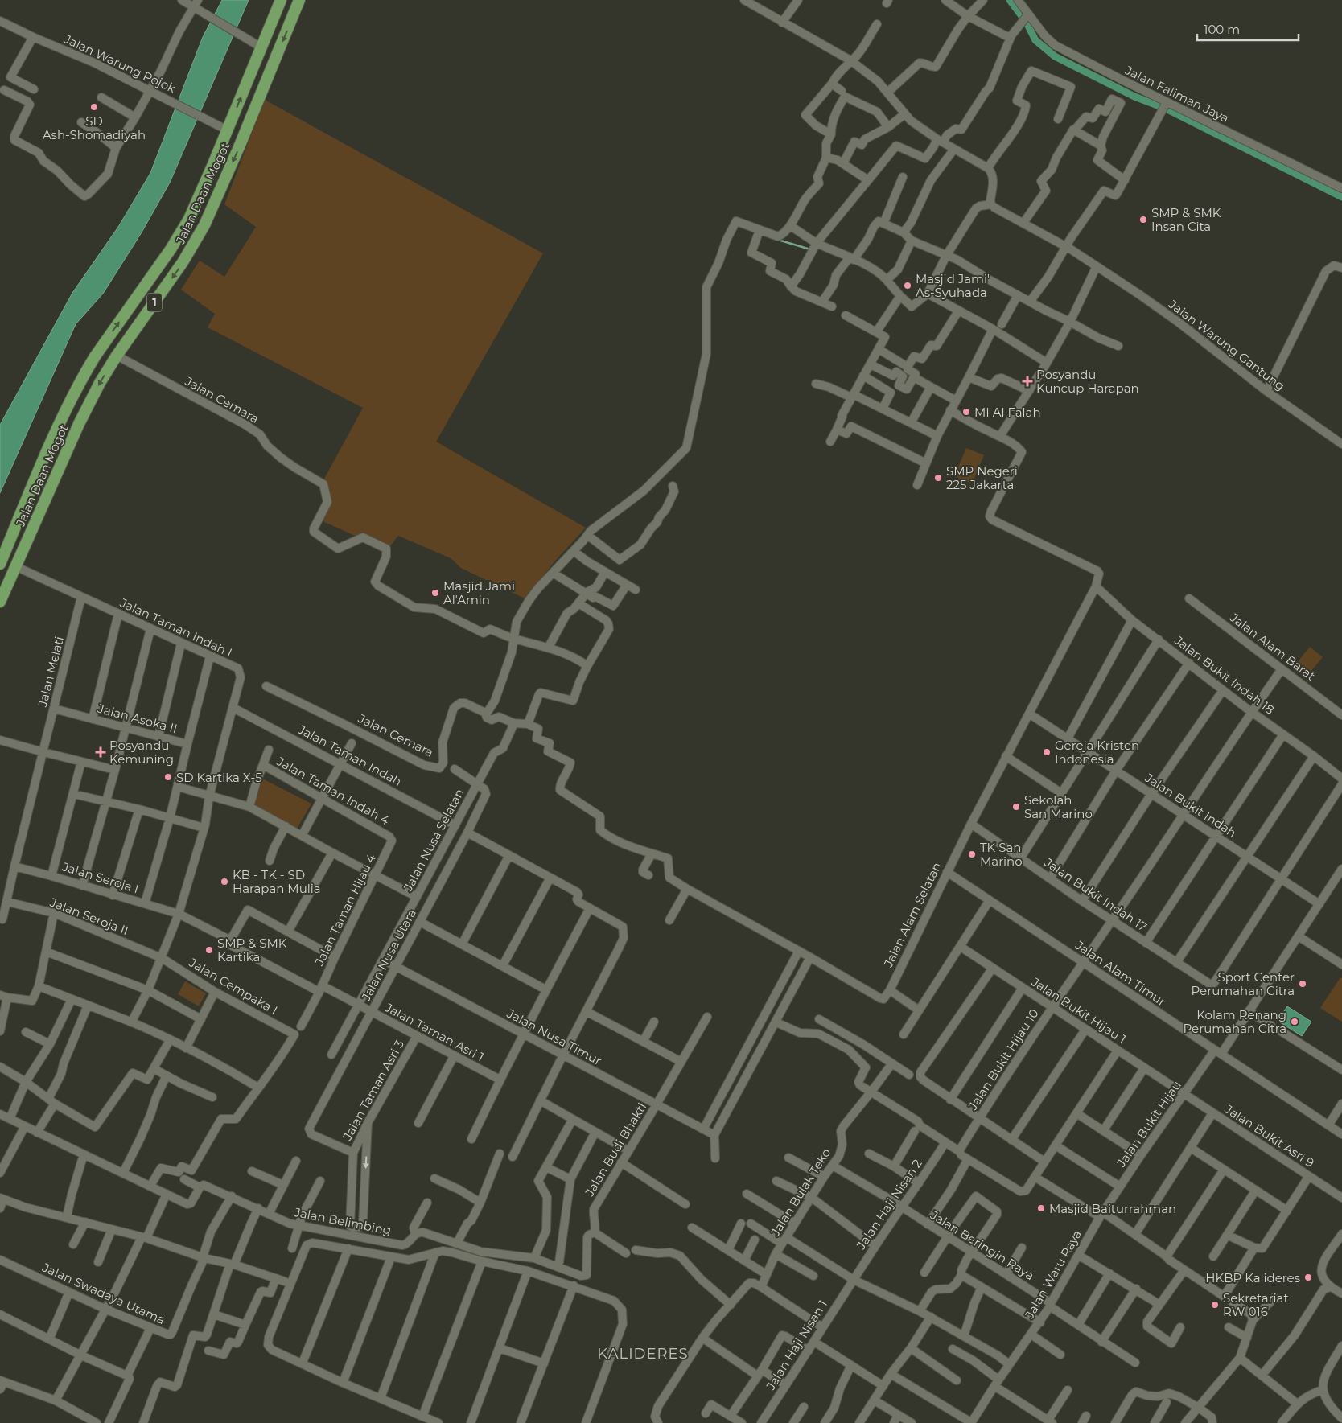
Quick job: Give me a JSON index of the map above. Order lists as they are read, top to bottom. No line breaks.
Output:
{"streets":{"highway":["Jalan Daan Mogot","1"],"street":["Jalan Warung Pojok","Jalan Faliman Jaya","Jalan Warung Gantung","Jalan Cemara","Jalan Taman Indah I","Jalan Alam Barat","Jalan Melati","Jalan Bukit Indah 18","Jalan Asoka II","Jalan Taman Indah","Jalan Taman Indah 4","Jalan Bukit Indah","Jalan Nusa Selatan","Jalan Seroja I","Jalan Bukit Indah 17","Jalan Taman Hijau 4","Jalan Alam Selatan","Jalan Seroja II","Jalan Nusa Utara","Jalan Alam Timur","Jalan Cempaka I","Jalan Bukit Hijau 1","Jalan Taman Asri 1","Jalan Nusa Timur","Jalan Bukit Hijau 10","Jalan Taman Asri 3","Jalan Bukit Hijau","Jalan Bukit Asri 9","Jalan Budi Bhakti","Jalan Bulak Teko","Jalan Haji Nisan 2","Jalan Belimbing","Jalan Beringin Raya","Jalan Waru Raya","Jalan Swadaya Utama","Jalan Haji Nisan 1"]},"crossings":[["Jalan Warung Pojok","Jalan Daan Mogot"],["Jalan Daan Mogot","Jalan Cemara"],["Jalan Daan Mogot","Jalan Taman Indah I"],["Jalan Taman Indah I","Jalan Melati"],["Jalan Taman Indah I","Jalan Taman Indah"],["Jalan Taman Indah I","Jalan Seroja I"],["Jalan Taman Indah I","Jalan Seroja II"],["Jalan Taman Indah I","Jalan Cempaka I"],["Jalan Alam Barat","Jalan Bukit Hijau 10"],["Jalan Melati","Jalan Asoka II"],["Jalan Melati","Jalan Seroja I"],["Jalan Melati","Jalan Seroja II"],["Jalan Bukit Indah 18","Jalan Alam Selatan"],["Jalan Bukit Indah 18","Jalan Bukit Hijau 10"],["Jalan Asoka II","Jalan Seroja I"],["Jalan Taman Indah","Jalan Nusa Selatan"],["Jalan Taman Indah 4","Jalan Taman Hijau 4"],["Jalan Bukit Indah","Jalan Bukit Indah 17"],["Jalan Bukit Indah","Jalan Alam Selatan"],["Jalan Bukit Indah","Jalan Bukit Hijau 10"],["Jalan Bukit Indah","Jalan Bukit Hijau"],["Jalan Nusa Selatan","Jalan Nusa Utara"],["Jalan Nusa Selatan","Jalan Taman Asri 1"],["Jalan Nusa Selatan","Jalan Nusa Timur"],["Jalan Bukit Indah 17","Jalan Alam Selatan"],["Jalan Bukit Indah 17","Jalan Bukit Hijau 10"],["Jalan Taman Hijau 4","Jalan Taman Asri 1"],["Jalan Alam Selatan","Jalan Alam Timur"],["Jalan Seroja II","Jalan Cempaka I"],["Jalan Nusa Utara","Jalan Taman Asri 1"],["Jalan Nusa Utara","Jalan Nusa Timur"],["Jalan Nusa Utara","Jalan Taman Asri 3"],["Jalan Alam Timur","Jalan Bukit Hijau 10"],["Jalan Alam Timur","Jalan Bukit Hijau"],["Jalan Bukit Hijau 1","Jalan Bukit Hijau 10"],["Jalan Bukit Hijau 1","Jalan Bukit Hijau"],["Jalan Bukit Hijau 1","Jalan Bukit Asri 9"],["Jalan Taman Asri 1","Jalan Taman Asri 3"],["Jalan Nusa Timur","Jalan Budi Bhakti"],["Jalan Bukit Hijau","Jalan Bukit Asri 9"],["Jalan Bukit Hijau","Jalan Waru Raya"],["Jalan Bulak Teko","Jalan Beringin Raya"],["Jalan Haji Nisan 2","Jalan Beringin Raya"],["Jalan Haji Nisan 2","Jalan Haji Nisan 1"],["Jalan Beringin Raya","Jalan Waru Raya"]],"districts":["KALIDERES"],"places":{"other":["SD Ash-Shomadiyah","SMP & SMK Insan Cita","Masjid Jami' As-Syuhada","MI Al Falah","SMP Negeri 225 Jakarta","Masjid Jami Al'Amin","Gereja Kristen Indonesia","SD Kartika X-5","Sekolah San Marino","TK San Marino","KB - TK - SD Harapan Mulia","SMP & SMK Kartika","Sport Center Perumahan Citra","Kolam Renang Perumahan Citra","Masjid Baiturrahman","HKBP Kalideres","Sekretariat RW 016"],"health":["Posyandu Kuncup Harapan","Posyandu Kemuning"]},"scale_bar":"100 m"}
